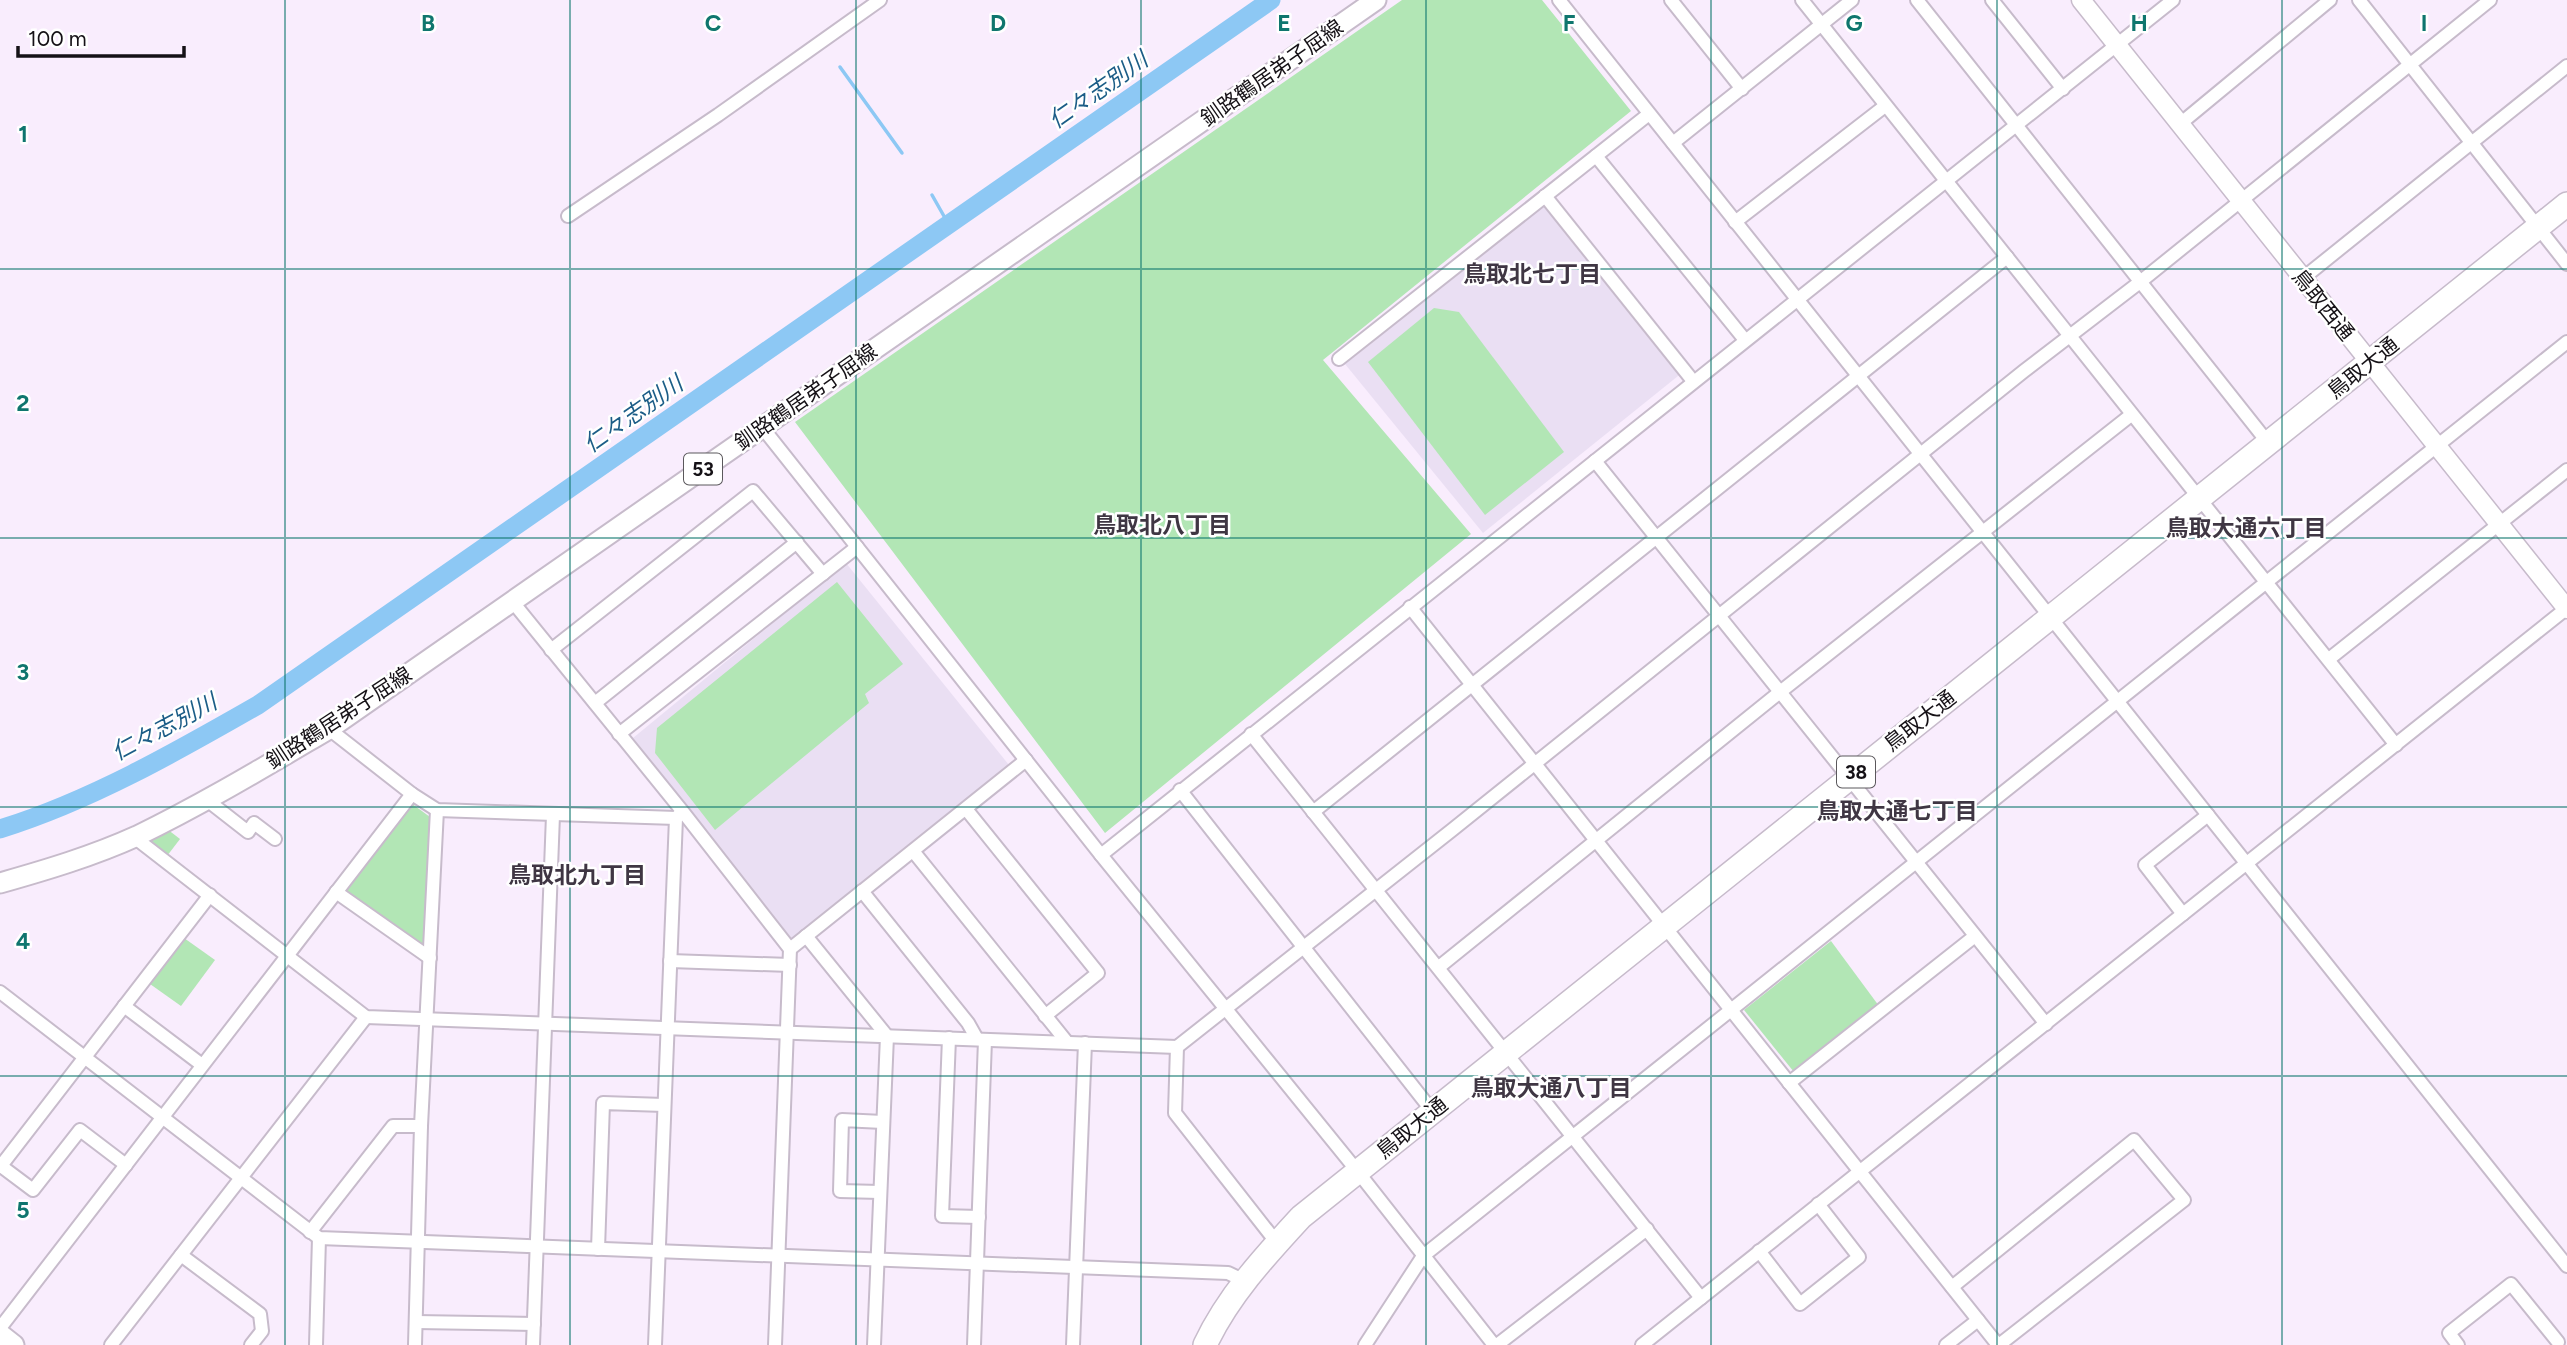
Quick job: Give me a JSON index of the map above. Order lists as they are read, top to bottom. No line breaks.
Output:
{"streets":{"highway":["鳥取大通","38"],"main road":["釧路鶴居弟子屈線","53"],"street":["鳥取西通"]},"crossings":[["鳥取西通","鳥取大通"]],"districts":["鳥取北七丁目","鳥取北八丁目","鳥取大通六丁目","鳥取大通七丁目","鳥取北九丁目","鳥取大通八丁目"],"water":["仁々志別川"],"scale_bar":"100 m","grid":{"columns":["B","C","D","E","F","G","H","I"],"rows":["1","2","3","4","5"]}}
